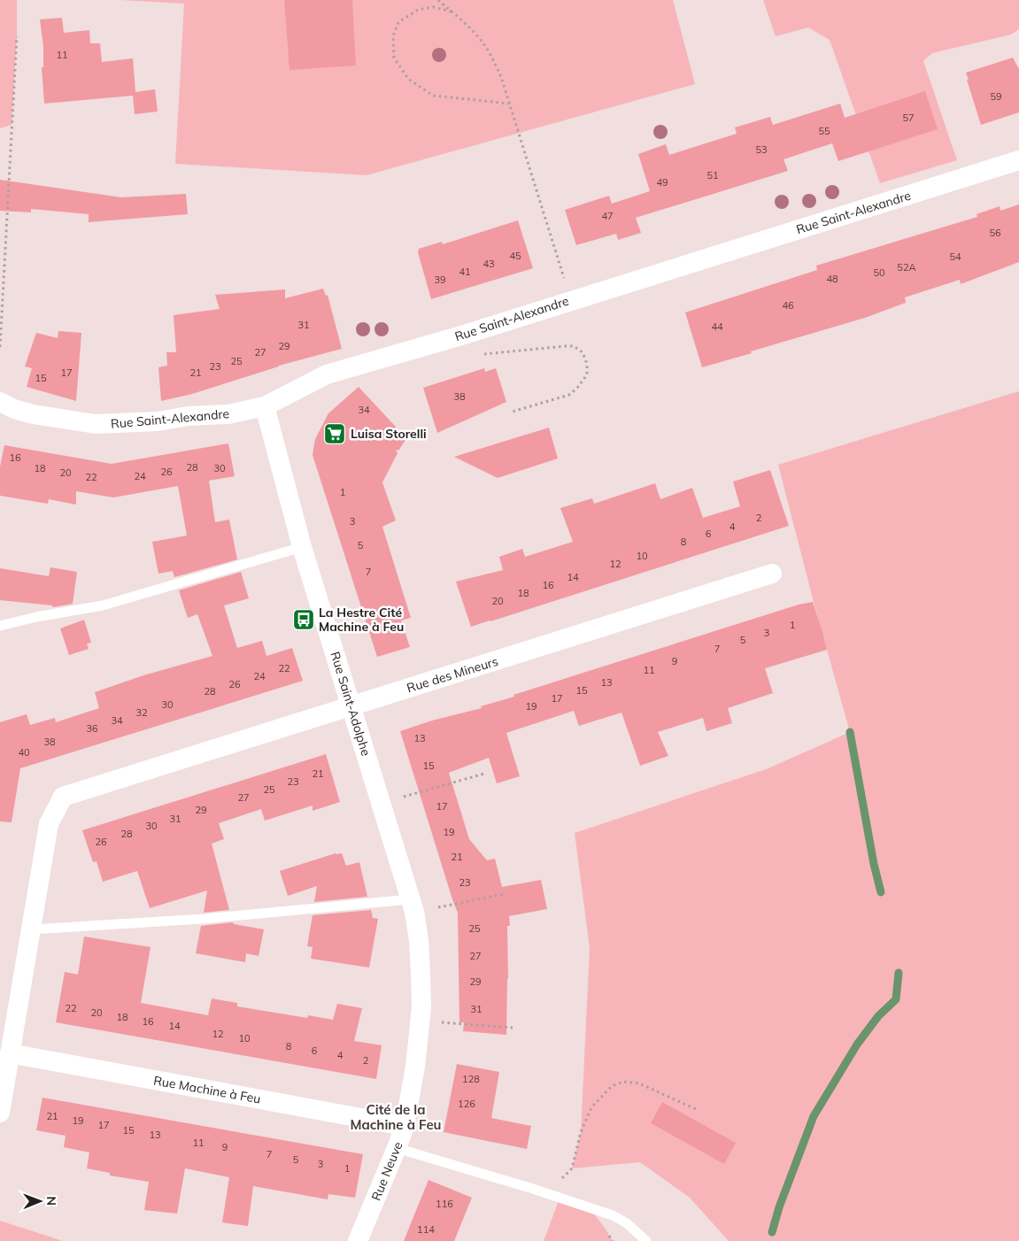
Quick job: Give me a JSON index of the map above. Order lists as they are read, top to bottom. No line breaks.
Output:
{"streets":{"street":["Rue Saint-Alexandre","Rue des Mineurs","Rue Saint-Adolphe","Rue Machine à Feu","Rue Neuve"]},"crossings":[["Rue Saint-Alexandre","Rue Saint-Adolphe"],["Rue des Mineurs","Rue Saint-Adolphe"],["Rue Saint-Adolphe","Rue Neuve"],["Rue Machine à Feu","Rue Neuve"]],"districts":["Cité de la Machine à Feu"],"places":{"supermarket":["Luisa Storelli"],"bus stop":["La Hestre Cité Machine à Feu"]},"house_numbers":["11","59","57","55","53","51","49","47","56","45","54","43","52A","41","50","48","39","46","31","44","29","27","25","23","17","21","15","38","34","16","28","18","30","26","20","24","22","1","2","3","4","6","8","5","10","12","7","14","16","18","20","1","3","5","7","9","22","11","24","13","26","15","28","17","30","19","32","34","36","13","38","40","15","21","23","25","27","17","29","31","30","19","28","26","21","23","25","27","29","22","31","20","18","16","14","12","10","8","6","4","2","128","126","21","19","17","15","13","11","9","7","5","3","1","116","114"],"north":"right"}
